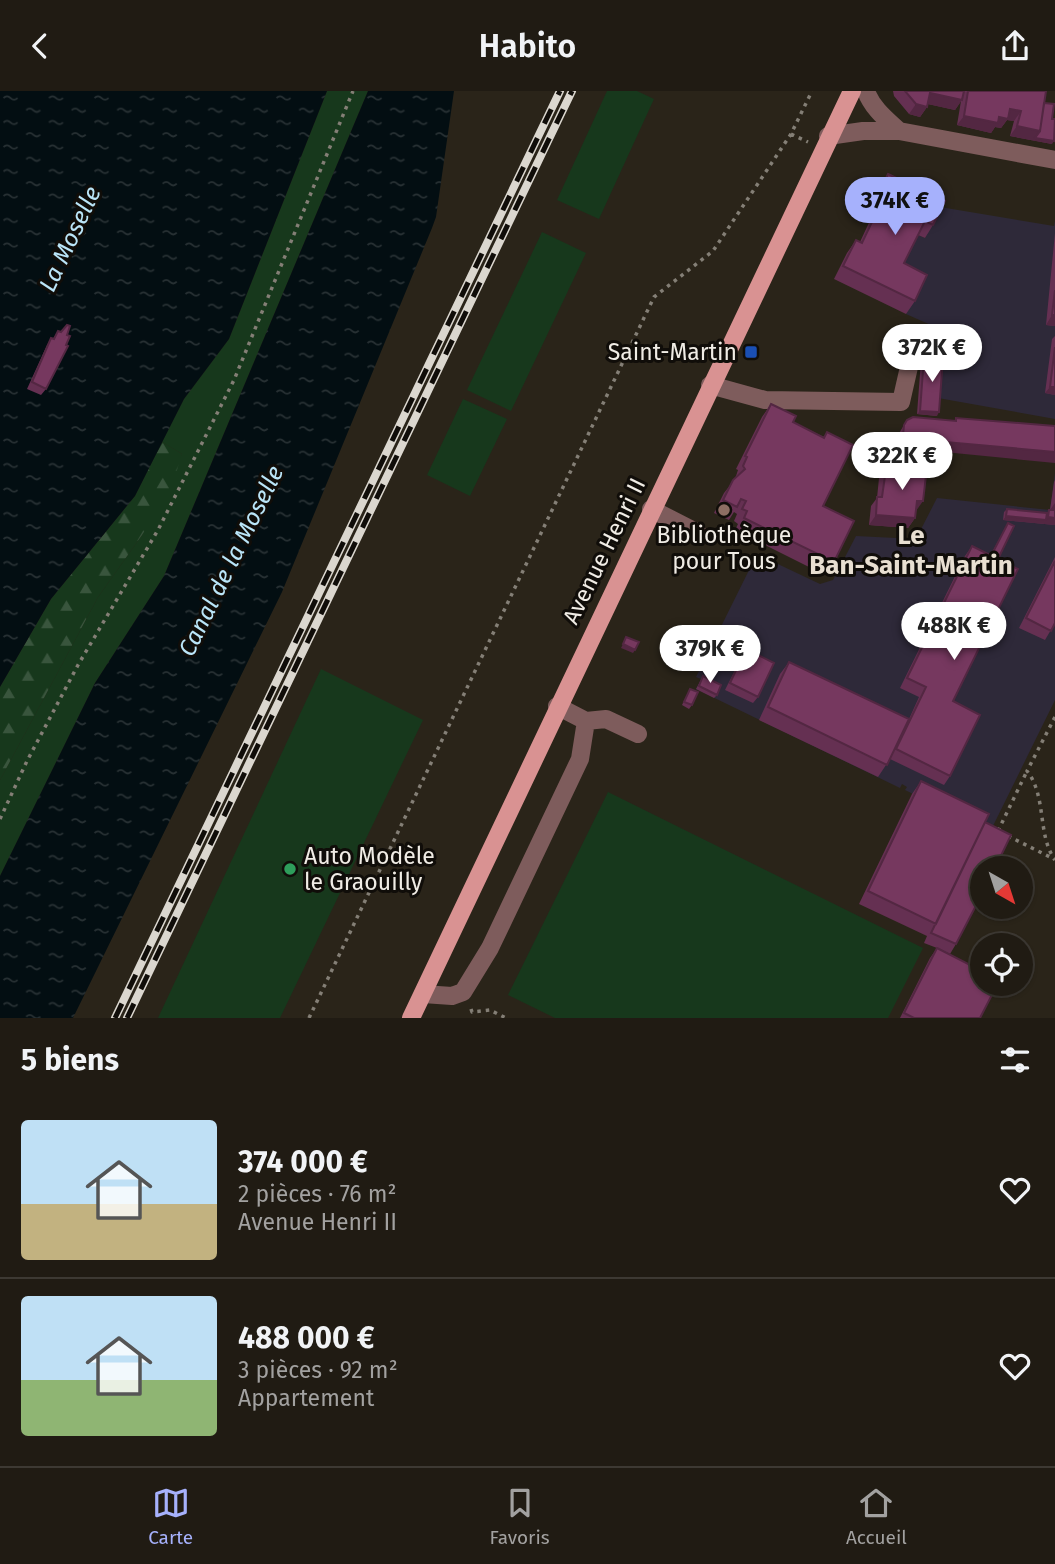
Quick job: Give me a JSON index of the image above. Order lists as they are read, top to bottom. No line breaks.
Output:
{"streets":{"main road":["Avenue Henri II"]},"districts":["Le Ban-Saint-Martin"],"water":["La Moselle","Canal de la Moselle"],"places":{"transit":["Saint-Martin"],"other":["Bibliothèque pour Tous","Auto Modèle le Graouilly"]},"north":"bottom right","page":{"header":"Habito","price":["374K €","372K €","322K €","488K €","379K €"],"heading":"5 biens","list":[{"name":"374 000 €","note":"2 pièces · 76 m² · Avenue Henri II"},{"name":"488 000 €","note":"3 pièces · 92 m² · Appartement"}],"tabs":["Carte","Favoris","Accueil"]}}
